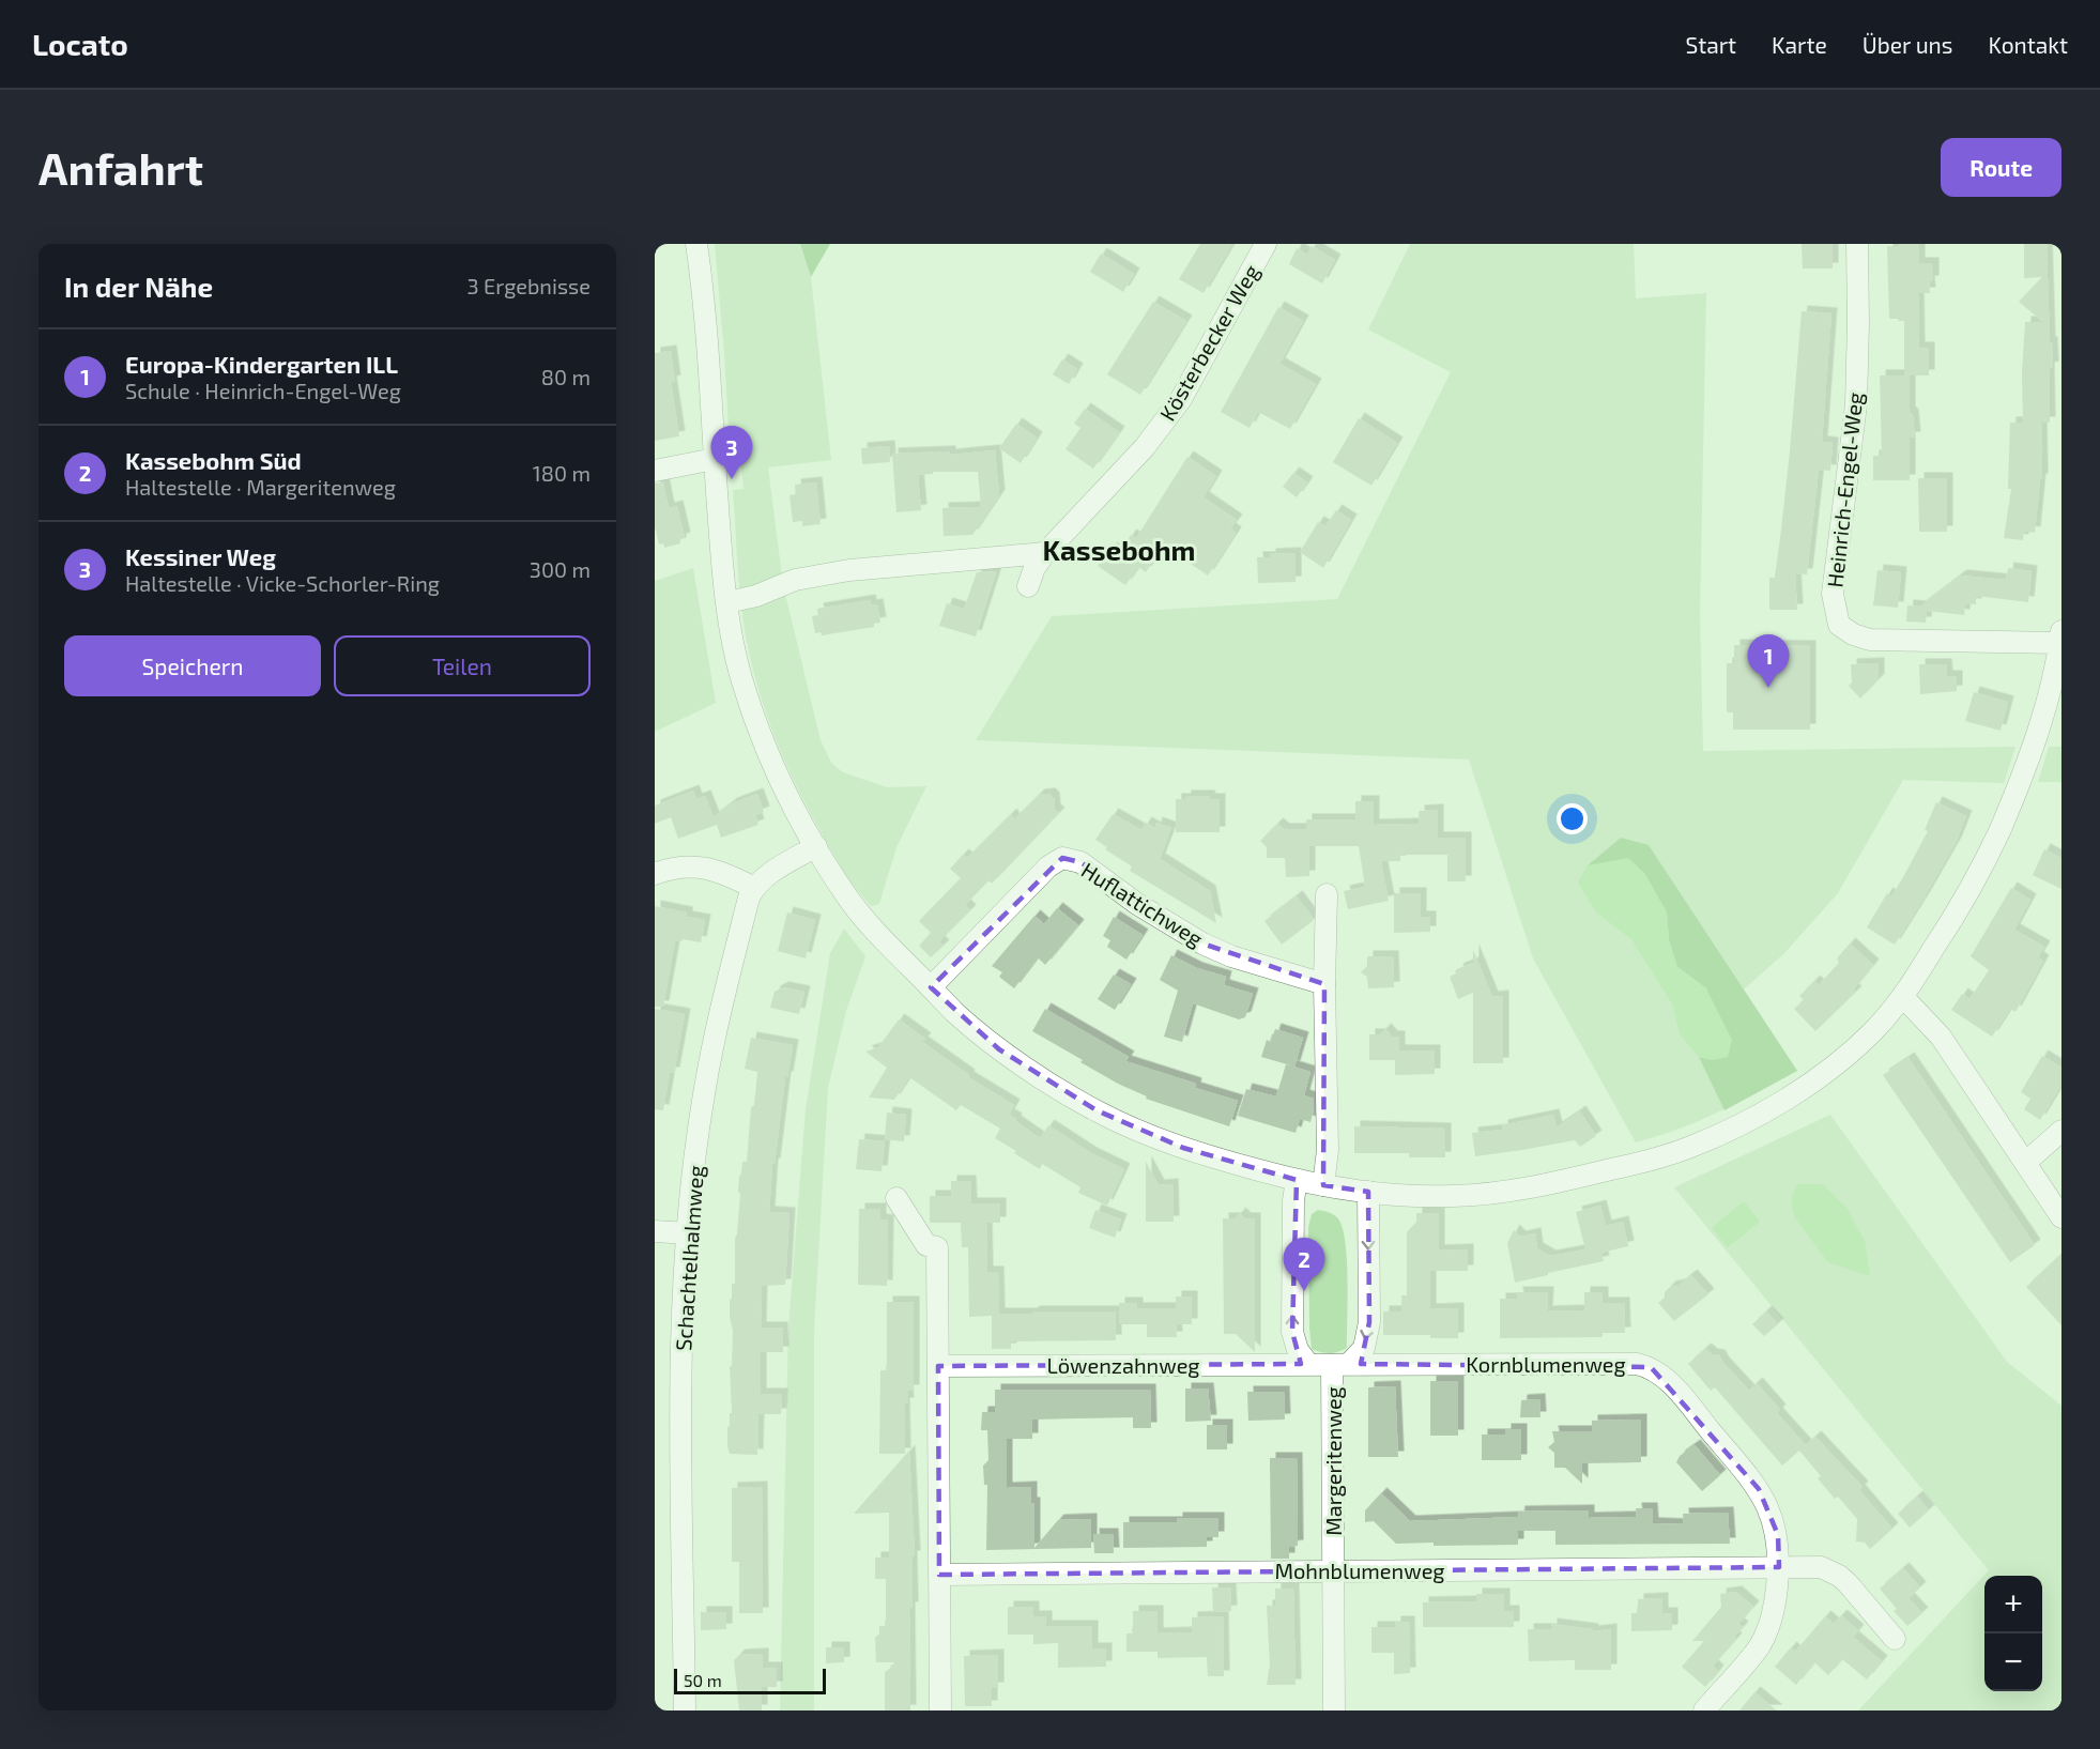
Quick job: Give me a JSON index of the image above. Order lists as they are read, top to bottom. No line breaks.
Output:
{"streets":{"street":["Kösterbecker Weg","Heinrich-Engel-Weg","Huflattichweg","Schachtelhalmweg","Kornblumenweg","Löwenzahnweg","Margeritenweg","Mohnblumenweg"]},"crossings":[["Kornblumenweg","Margeritenweg"],["Kornblumenweg","Mohnblumenweg"],["Löwenzahnweg","Margeritenweg"],["Margeritenweg","Mohnblumenweg"]],"districts":["Kassebohm"],"scale_bar":"50 m","page":{"header":"Locato","nav":["Start","Karte","Über uns","Kontakt"],"buttons":["Route",["Speichern","Teilen"]],"title":"Anfahrt","heading":["In der Nähe","3 Ergebnisse"],"list":[{"mark":"1","name":"Europa-Kindergarten ILL","note":"Schule · Heinrich-Engel-Weg","value":"80 m"},{"mark":"2","name":"Kassebohm Süd","note":"Haltestelle · Margeritenweg","value":"180 m"},{"mark":"3","name":"Kessiner Weg","note":"Haltestelle · Vicke-Schorler-Ring","value":"300 m"}],"pins":["3","1","2"],"map_buttons":["+","−"],"scale":"50 m"}}
